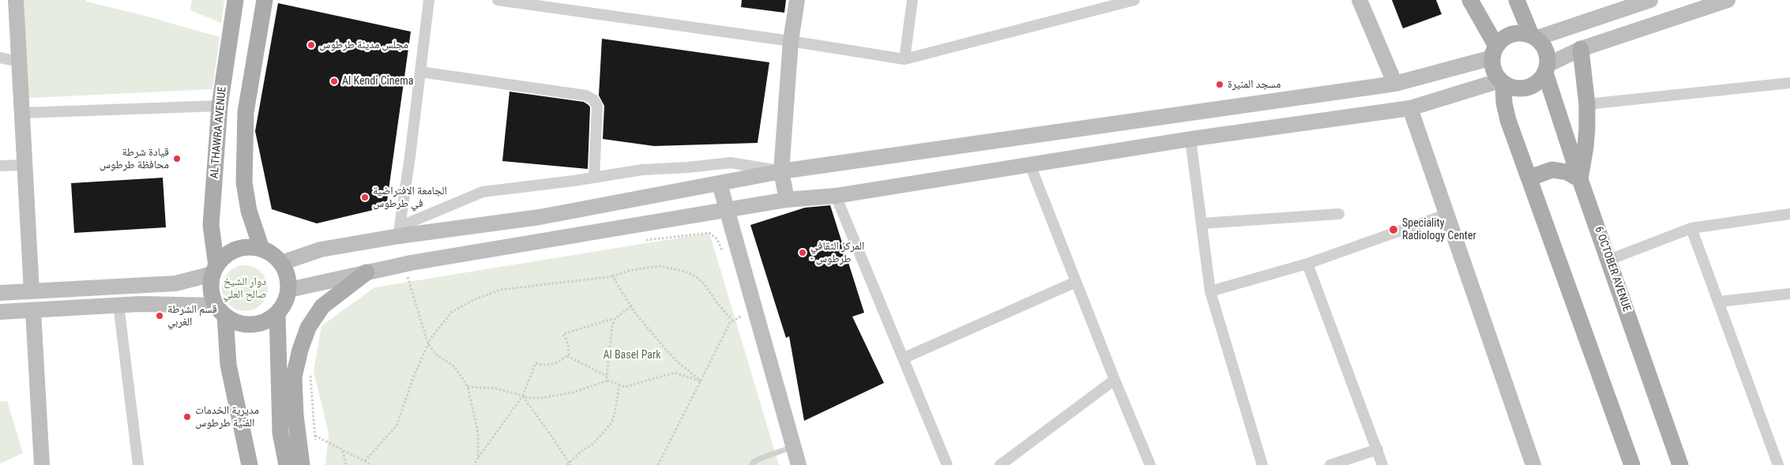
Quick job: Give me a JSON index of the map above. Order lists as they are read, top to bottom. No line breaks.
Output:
{"streets":{"main road":["AL THAWRA AVENUE","6 OCTOBER AVENUE"]},"parks":["دوار الشيخ صالح العلي","Al Basel Park"],"places":["مجلس مدينة طرطوس","Al Kendi Cinema","مسجد المنيرة","قيادة شرطة محافظة طرطوس","الجامعة الافتراضية في طرطوس","Speciality Radiology Center","المركز الثقافي - طرطوس","قسم الشرطة الغربي","مديرية الخدمات الفنية طرطوس"]}
